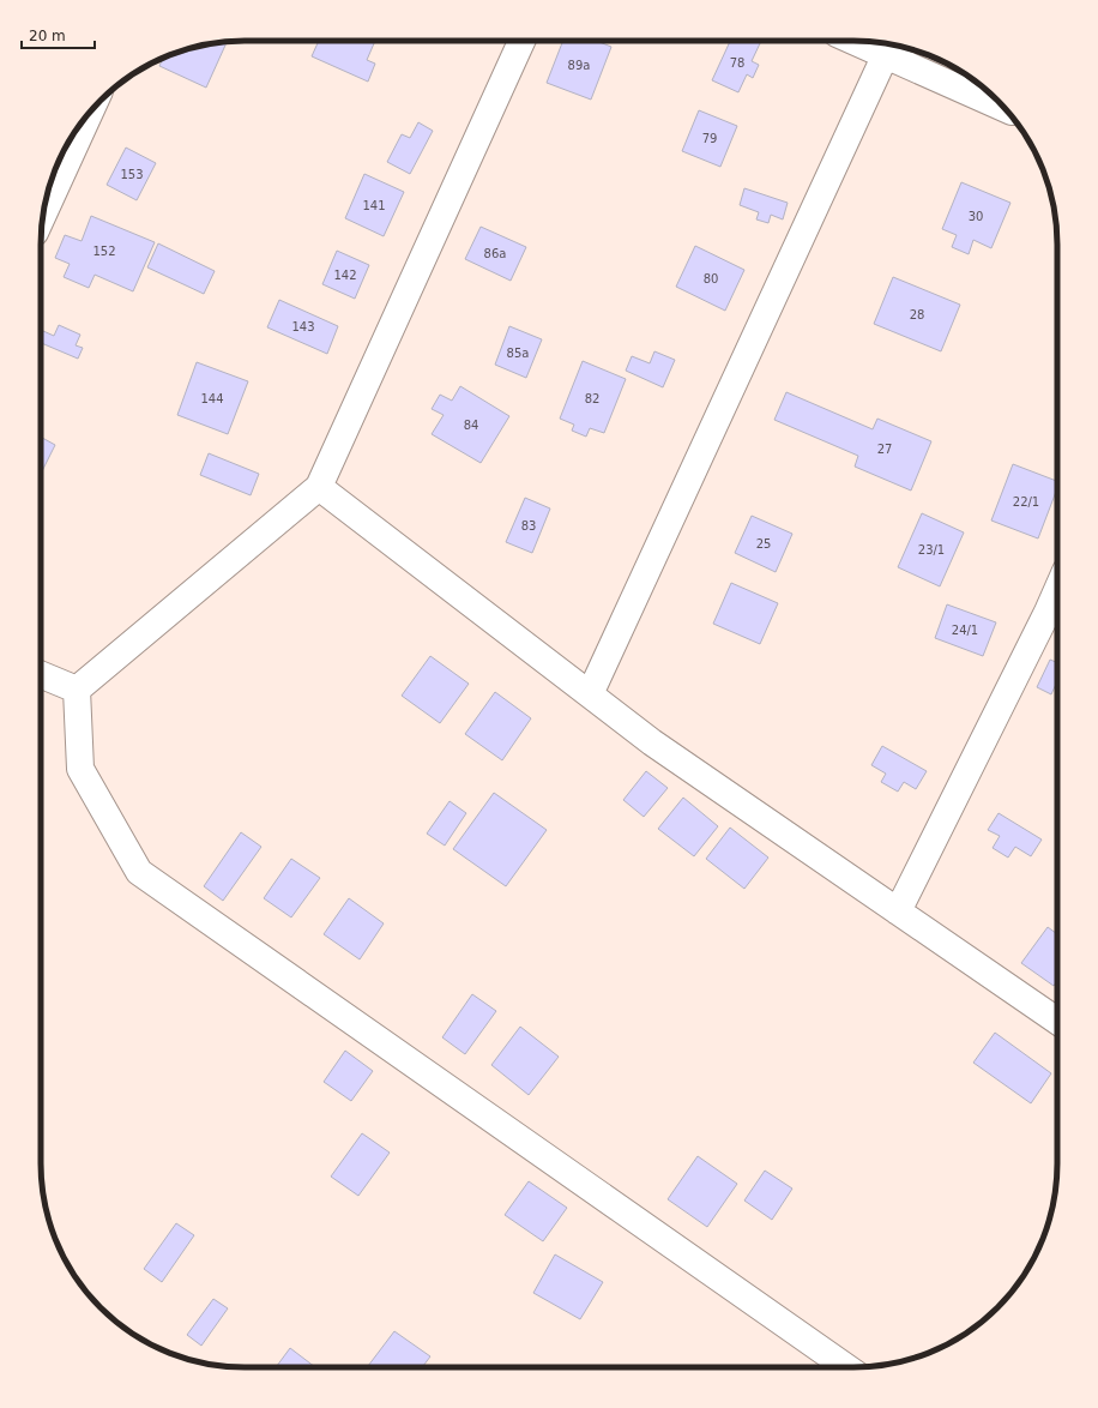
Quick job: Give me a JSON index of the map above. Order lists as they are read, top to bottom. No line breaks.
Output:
{"house_numbers":["78","89а","79","153","141","30","152","86а","142","80","28","143","85а","144","82","84","27","22/1","83","25","23/1","24/1"],"scale_bar":"20 m"}
